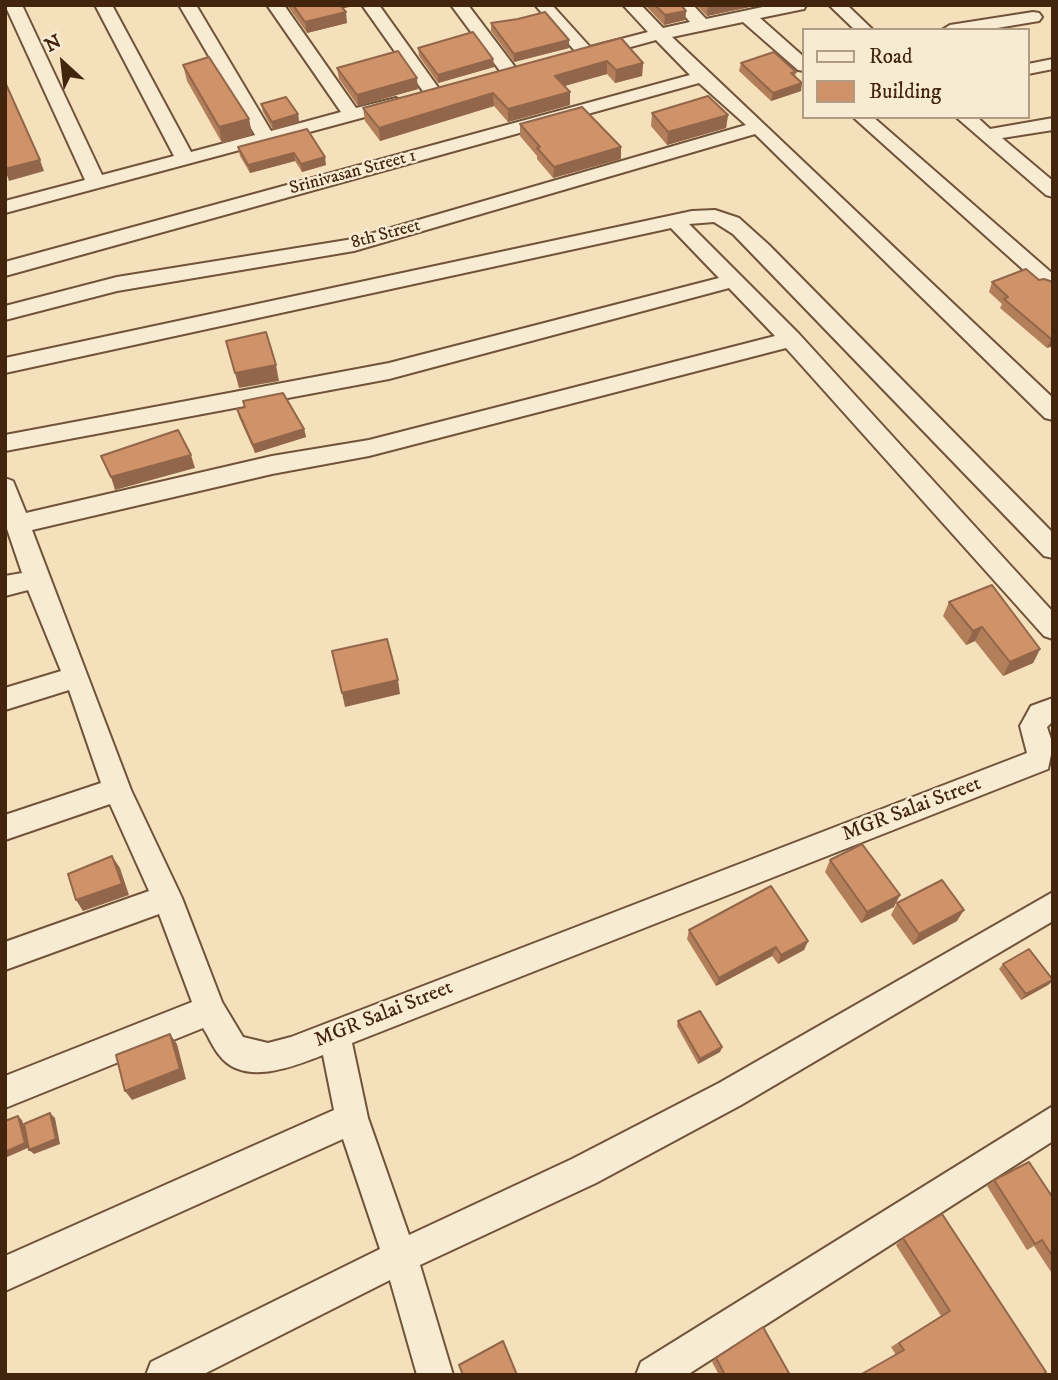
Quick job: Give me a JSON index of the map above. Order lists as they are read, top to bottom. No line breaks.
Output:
{"streets":{"street":["Srinivasan Street 1","8th Street","MGR Salai Street"]},"legend":["Road","Building"],"north":"top left"}
